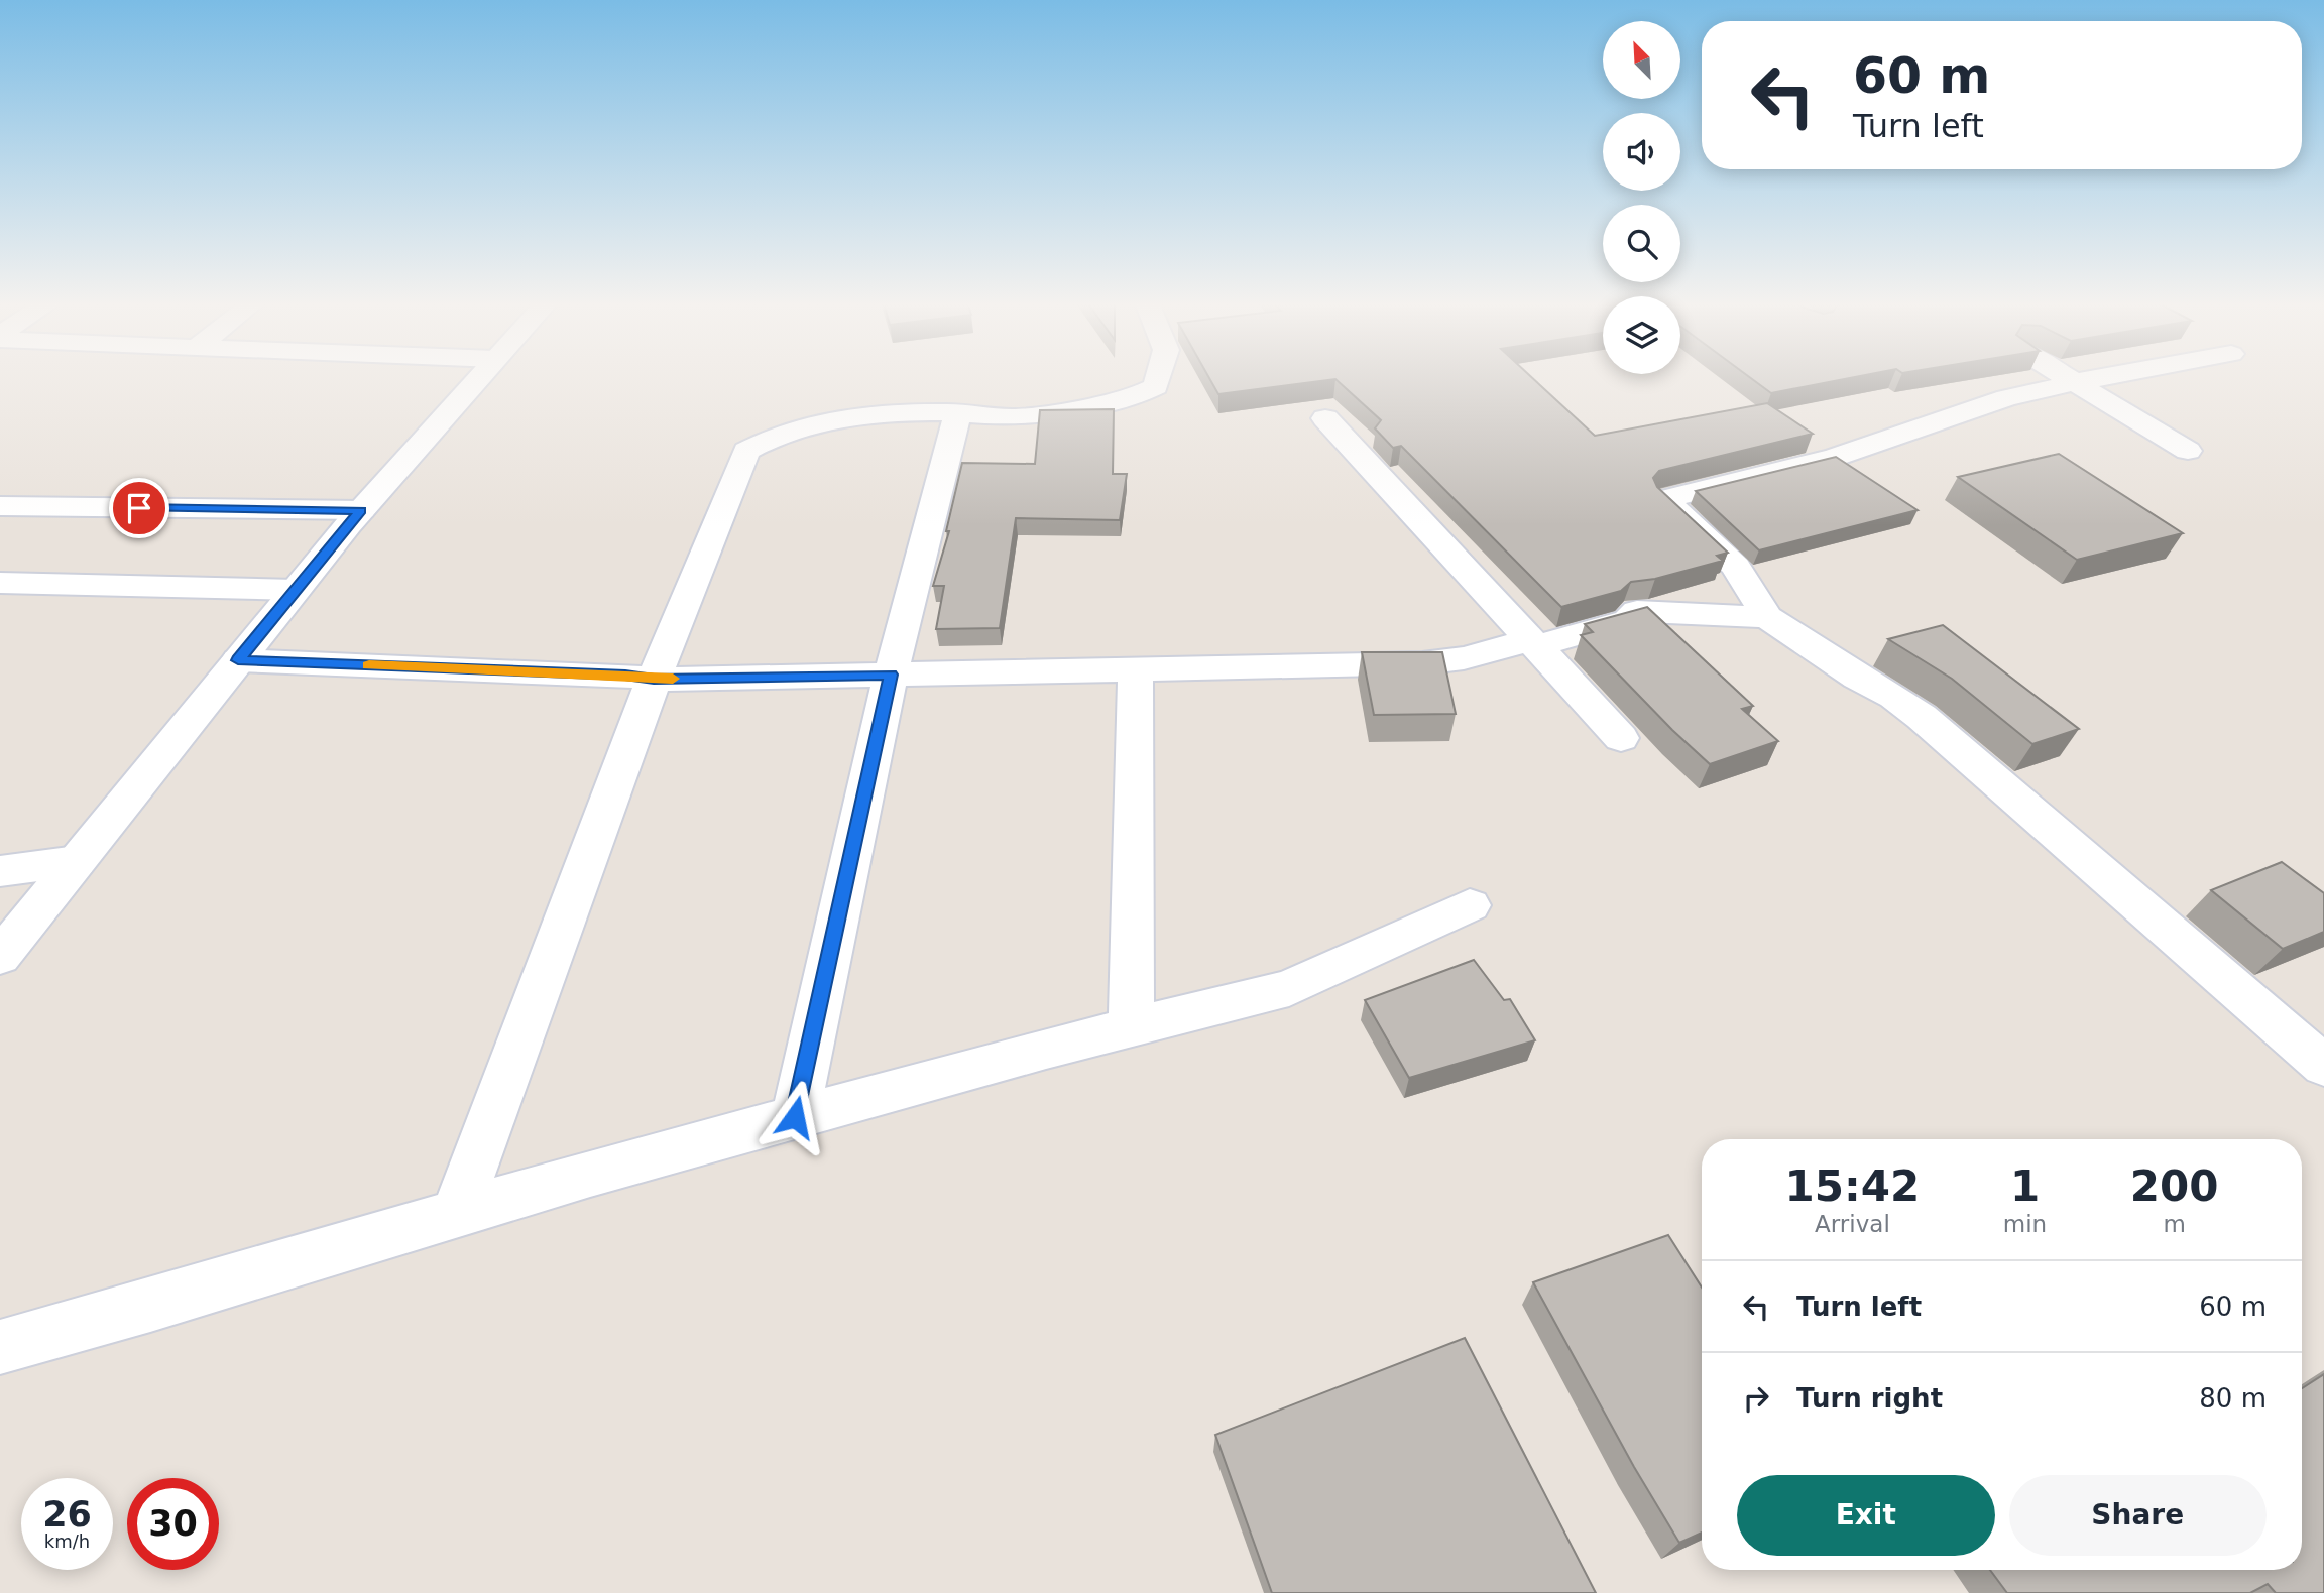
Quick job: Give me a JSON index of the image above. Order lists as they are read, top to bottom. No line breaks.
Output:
{"north":"top left","page":{"turn":["60 m","Turn left"],"eta":["15:42","Arrival","1","min","200","m"],"list":[{"name":"Turn left","value":"60 m"},{"name":"Turn right","value":"80 m"}],"buttons":["Exit","Share"],"speed":"26 km/h","limit":"30"}}
